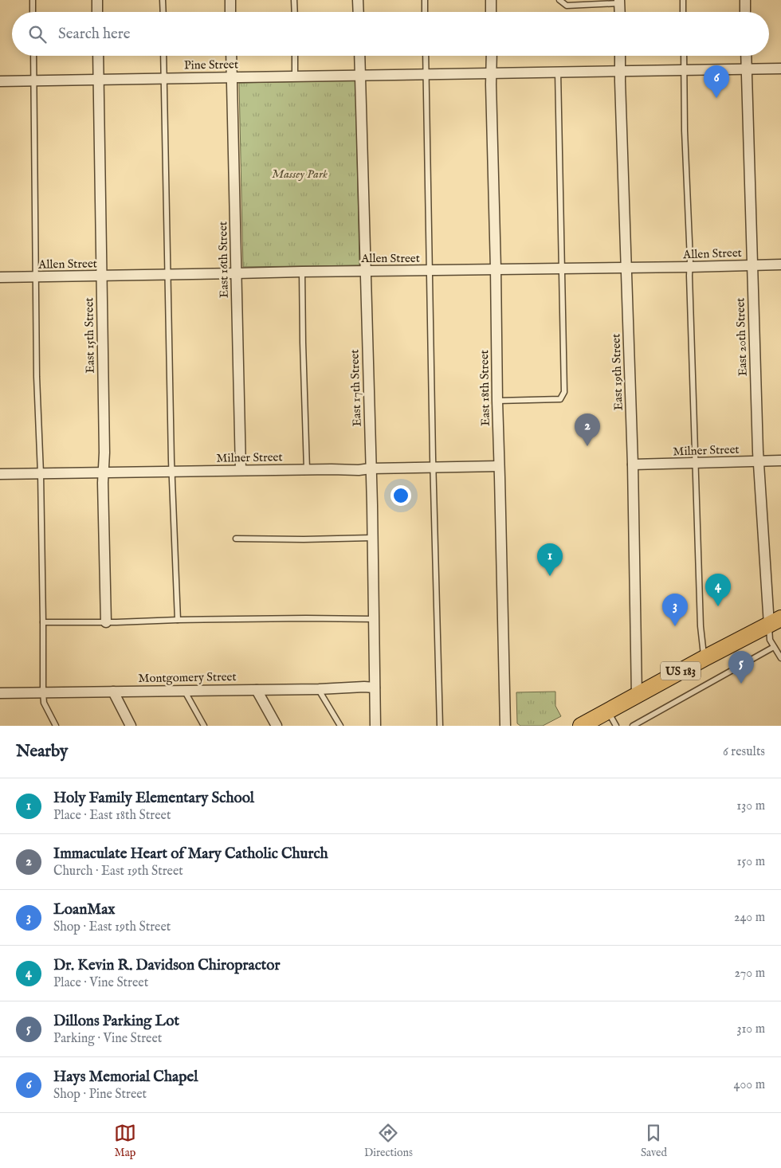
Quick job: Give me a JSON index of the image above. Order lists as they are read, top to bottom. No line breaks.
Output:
{"streets":{"main road":["US 183"],"street":["Pine Street","Allen Street","East 16th Street","East 15th Street","East 20th Street","East 19th Street","East 17th Street","East 18th Street","Milner Street","Montgomery Street"]},"crossings":[["Pine Street","East 16th Street"],["Pine Street","East 15th Street"],["Pine Street","East 20th Street"],["Pine Street","East 19th Street"],["Pine Street","East 17th Street"],["Pine Street","East 18th Street"],["Allen Street","East 16th Street"],["Allen Street","East 15th Street"],["Allen Street","East 20th Street"],["Allen Street","East 19th Street"],["Allen Street","East 17th Street"],["Allen Street","East 18th Street"],["East 16th Street","Milner Street"],["East 15th Street","Milner Street"],["East 20th Street","Milner Street"],["East 20th Street","US 183"],["East 19th Street","Milner Street"],["East 19th Street","US 183"],["East 17th Street","Milner Street"],["East 17th Street","Montgomery Street"],["East 18th Street","Milner Street"]],"parks":["Massey Park"],"page":{"search":"Search here","pins":["6","2","1","4","3","5"],"heading":["Nearby","6 results"],"list":[{"mark":"1","name":"Holy Family Elementary School","note":"Place · East 18th Street","value":"130 m"},{"mark":"2","name":"Immaculate Heart of Mary Catholic Church","note":"Church · East 19th Street","value":"150 m"},{"mark":"3","name":"LoanMax","note":"Shop · East 19th Street","value":"240 m"},{"mark":"4","name":"Dr. Kevin R. Davidson Chiropractor","note":"Place · Vine Street","value":"270 m"},{"mark":"5","name":"Dillons Parking Lot","note":"Parking · Vine Street","value":"310 m"},{"mark":"6","name":"Hays Memorial Chapel","note":"Shop · Pine Street","value":"400 m"}],"nav":["Map","Directions","Saved"]}}
